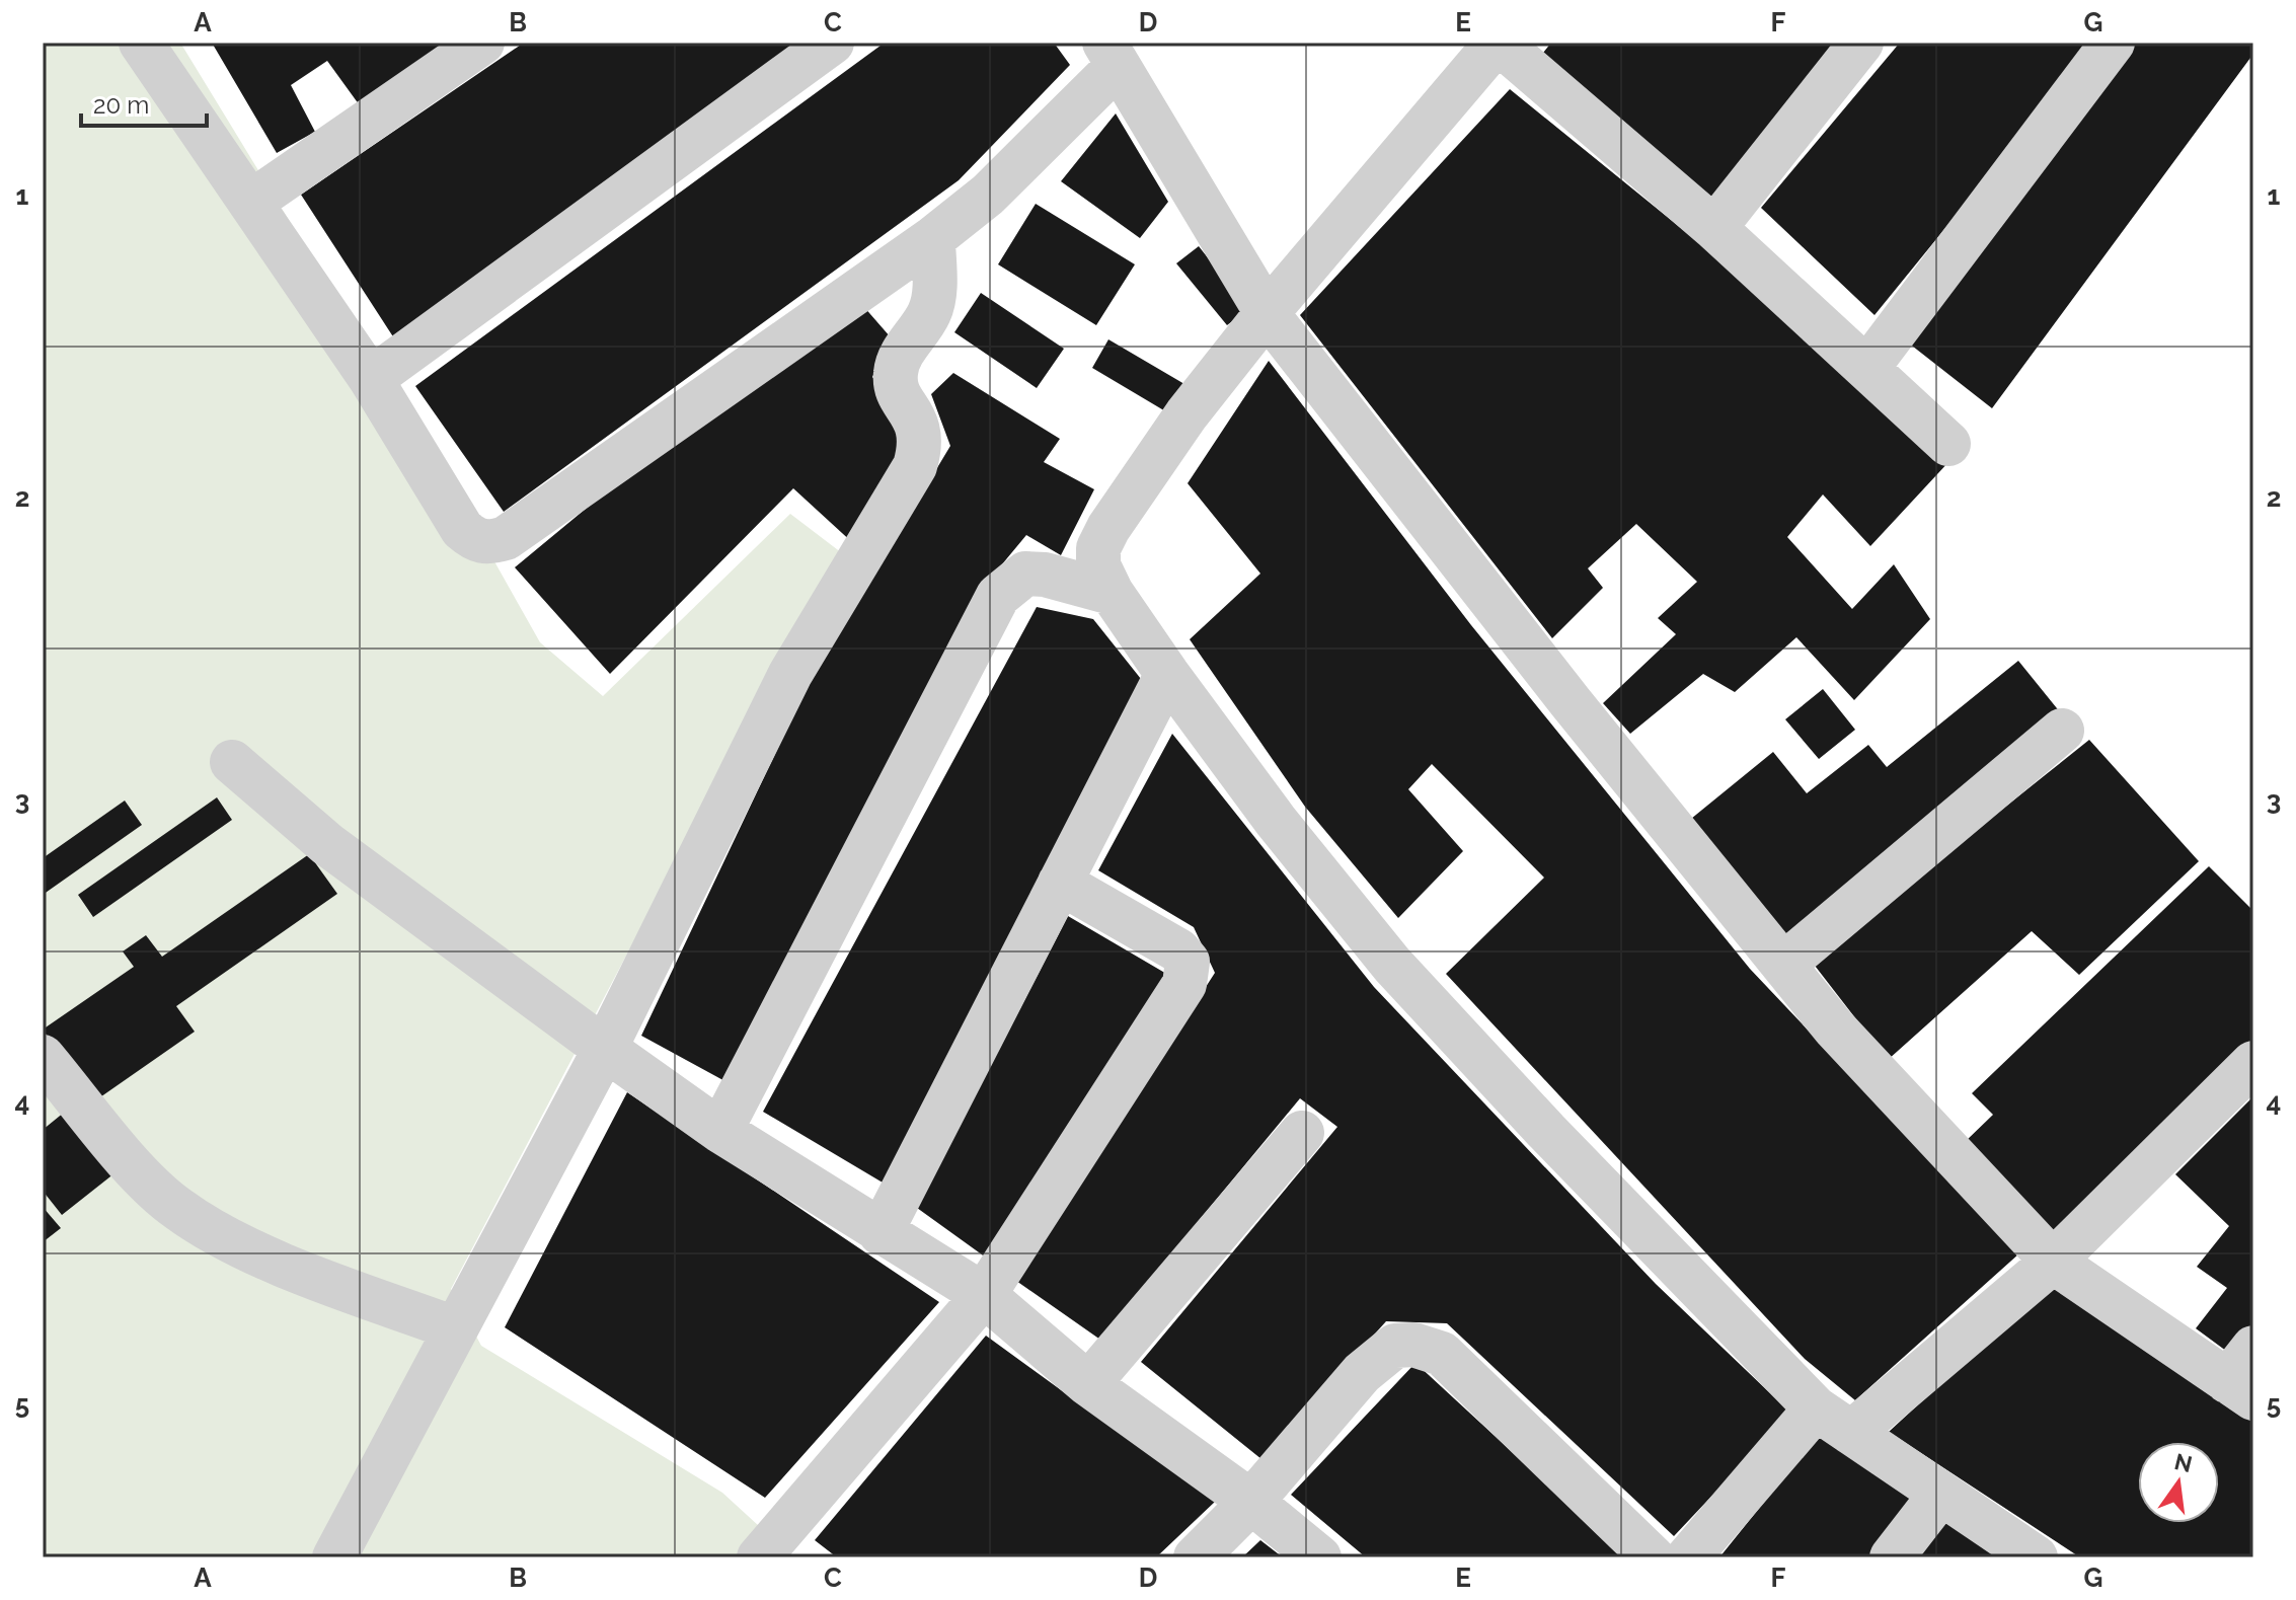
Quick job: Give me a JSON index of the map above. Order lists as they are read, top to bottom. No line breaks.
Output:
{"scale_bar":"20 m","north":"top","grid":{"columns":["A","B","C","D","E","F","G"],"rows":["1","2","3","4","5"]}}
